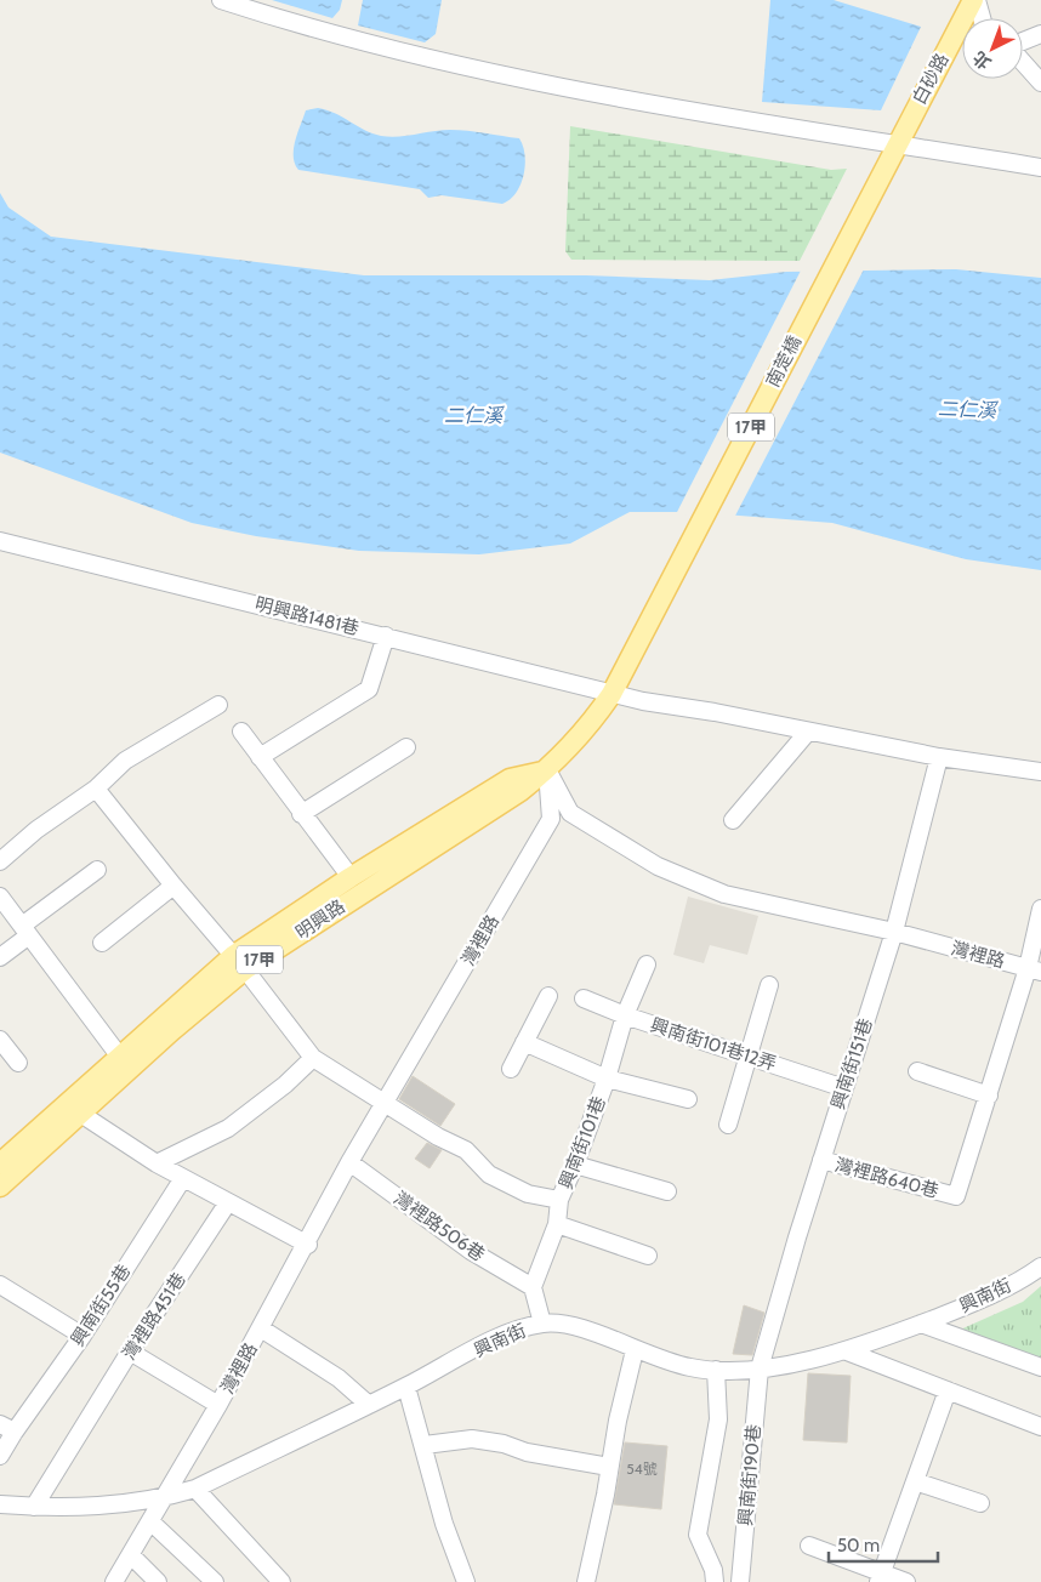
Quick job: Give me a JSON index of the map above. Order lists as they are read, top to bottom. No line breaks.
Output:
{"streets":{"main road":["白砂路","南萣橋","17甲","明興路"],"street":["明興路1481巷","灣裡路","興南街101巷12弄","興南街151巷","興南街101巷","灣裡路640巷","灣裡路506巷","興南街","興南街55巷","灣裡路451巷","興南街190巷"]},"crossings":[["白砂路","南萣橋"],["南萣橋","明興路1481巷"],["南萣橋","明興路"],["明興路1481巷","明興路"],["明興路","灣裡路"],["灣裡路","興南街151巷"],["灣裡路","灣裡路640巷"],["灣裡路","灣裡路506巷"],["灣裡路","興南街"],["興南街101巷12弄","興南街151巷"],["興南街101巷12弄","興南街101巷"],["興南街151巷","灣裡路640巷"],["興南街151巷","興南街"],["興南街151巷","興南街190巷"],["興南街101巷","灣裡路506巷"],["興南街","灣裡路451巷"],["興南街","興南街190巷"]],"water":["二仁溪"],"house_numbers":["54號"],"scale_bar":"50 m","north":"bottom left"}
